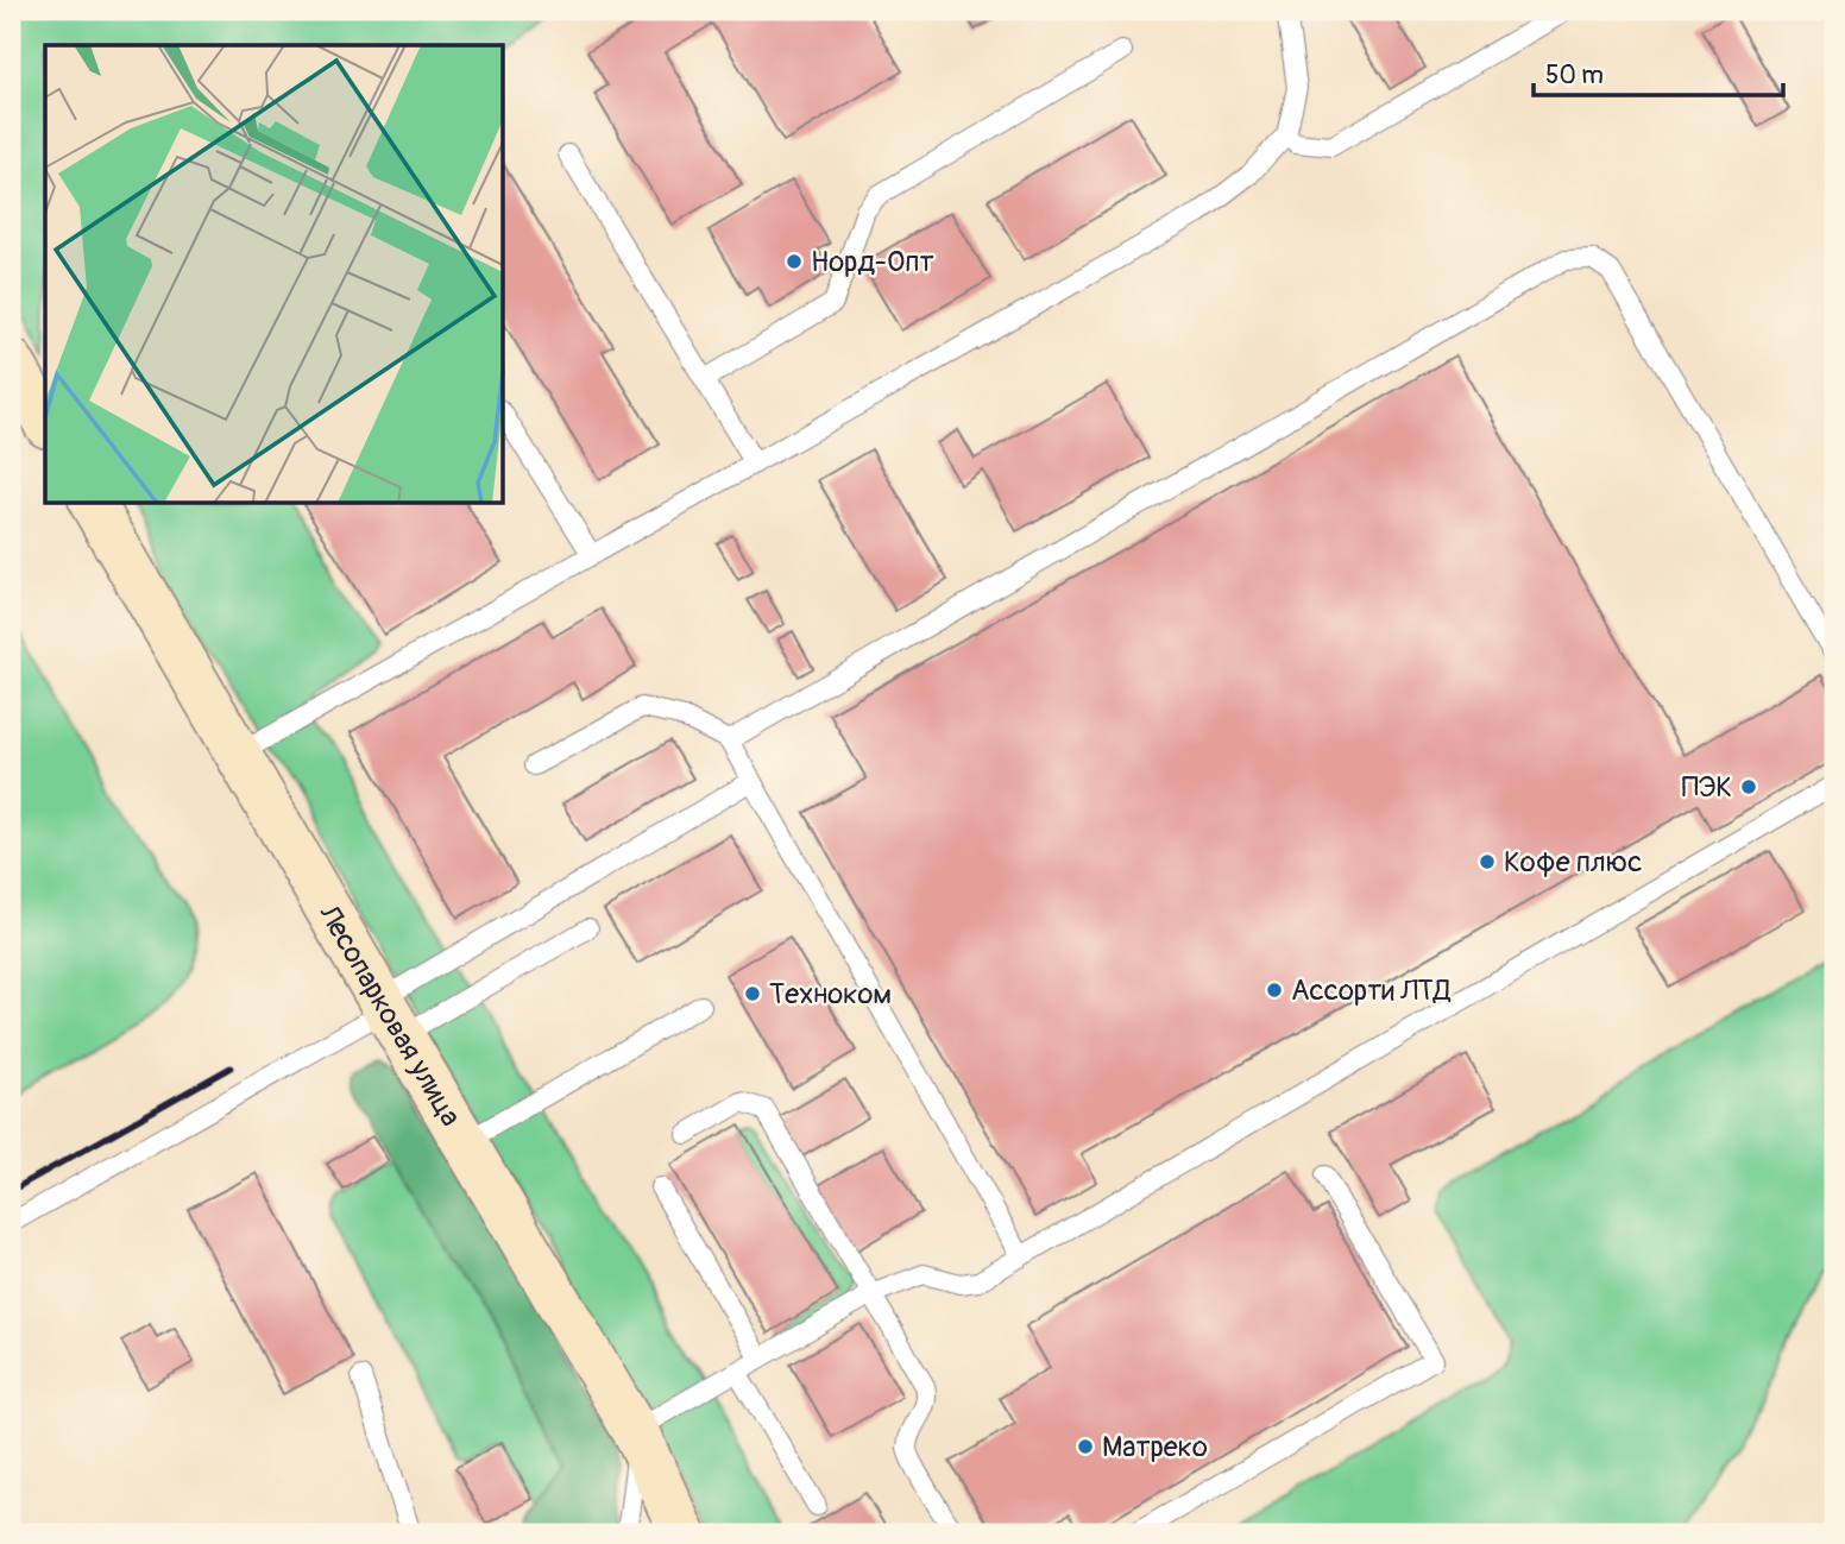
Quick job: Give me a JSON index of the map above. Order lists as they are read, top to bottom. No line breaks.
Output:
{"streets":{"street":["Лесопарковая улица"]},"places":["Норд-Опт","ПЭК","Кофе плюс","Ассорти ЛТД","Техноком","Матреко"],"scale_bar":"50 m"}
